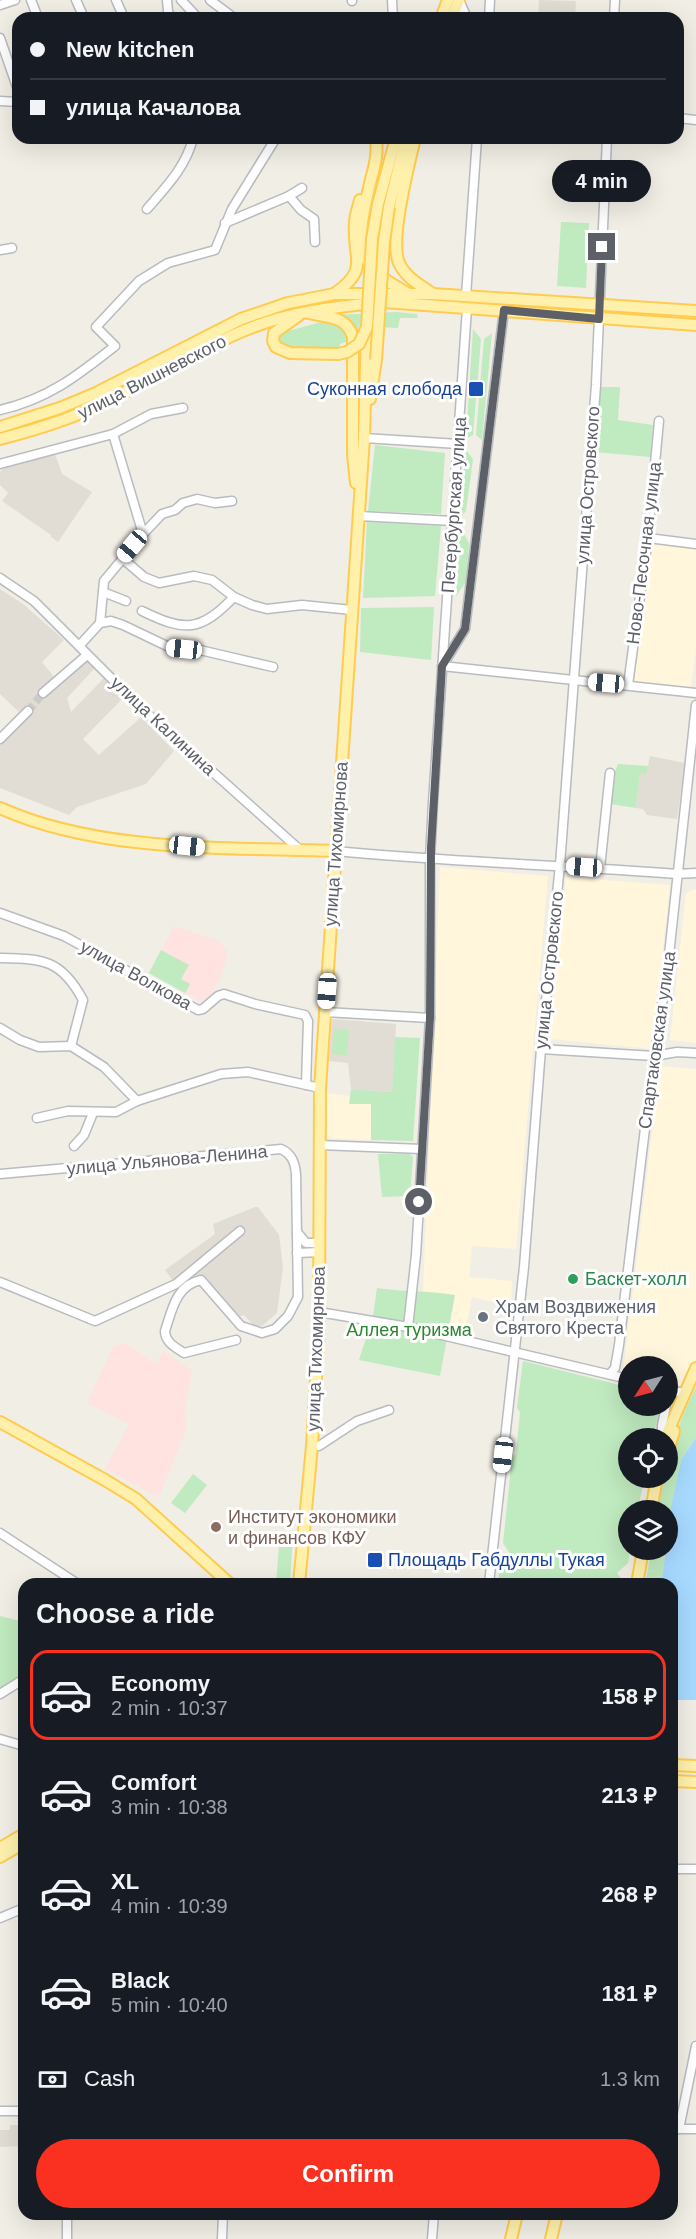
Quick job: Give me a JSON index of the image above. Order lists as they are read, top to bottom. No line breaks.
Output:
{"streets":{"main road":["улица Вишневского","улица Тихомирнова"],"street":["улица Островского","Петербургская улица","Ново-Песочная улица","улица Калинина","улица Волкова","Спартаковская улица","улица Ульянова-Ленина"]},"crossings":[["улица Вишневского","Петербургская улица"],["улица Тихомирнова","улица Ульянова-Ленина"]],"parks":["Аллея туризма"],"places":{"transit":["Суконная слобода","Площадь Габдуллы Тукая"],"other":["Баскет-холл","Храм Воздвижения Святого Креста","Институт экономики и финансов КФУ"]},"north":"bottom left","page":{"banner":["New kitchen","улица Качалова"],"bubble":"4 min","heading":"Choose a ride","list":[{"name":"Economy","note":"2 min · 10:37","value":"158 ₽"},{"name":"Comfort","note":"3 min · 10:38","value":"213 ₽"},{"name":"XL","note":"4 min · 10:39","value":"268 ₽"},{"name":"Black","note":"5 min · 10:40","value":"181 ₽"}],"pay":["Cash","1.3 km"],"buttons":"Confirm"}}
